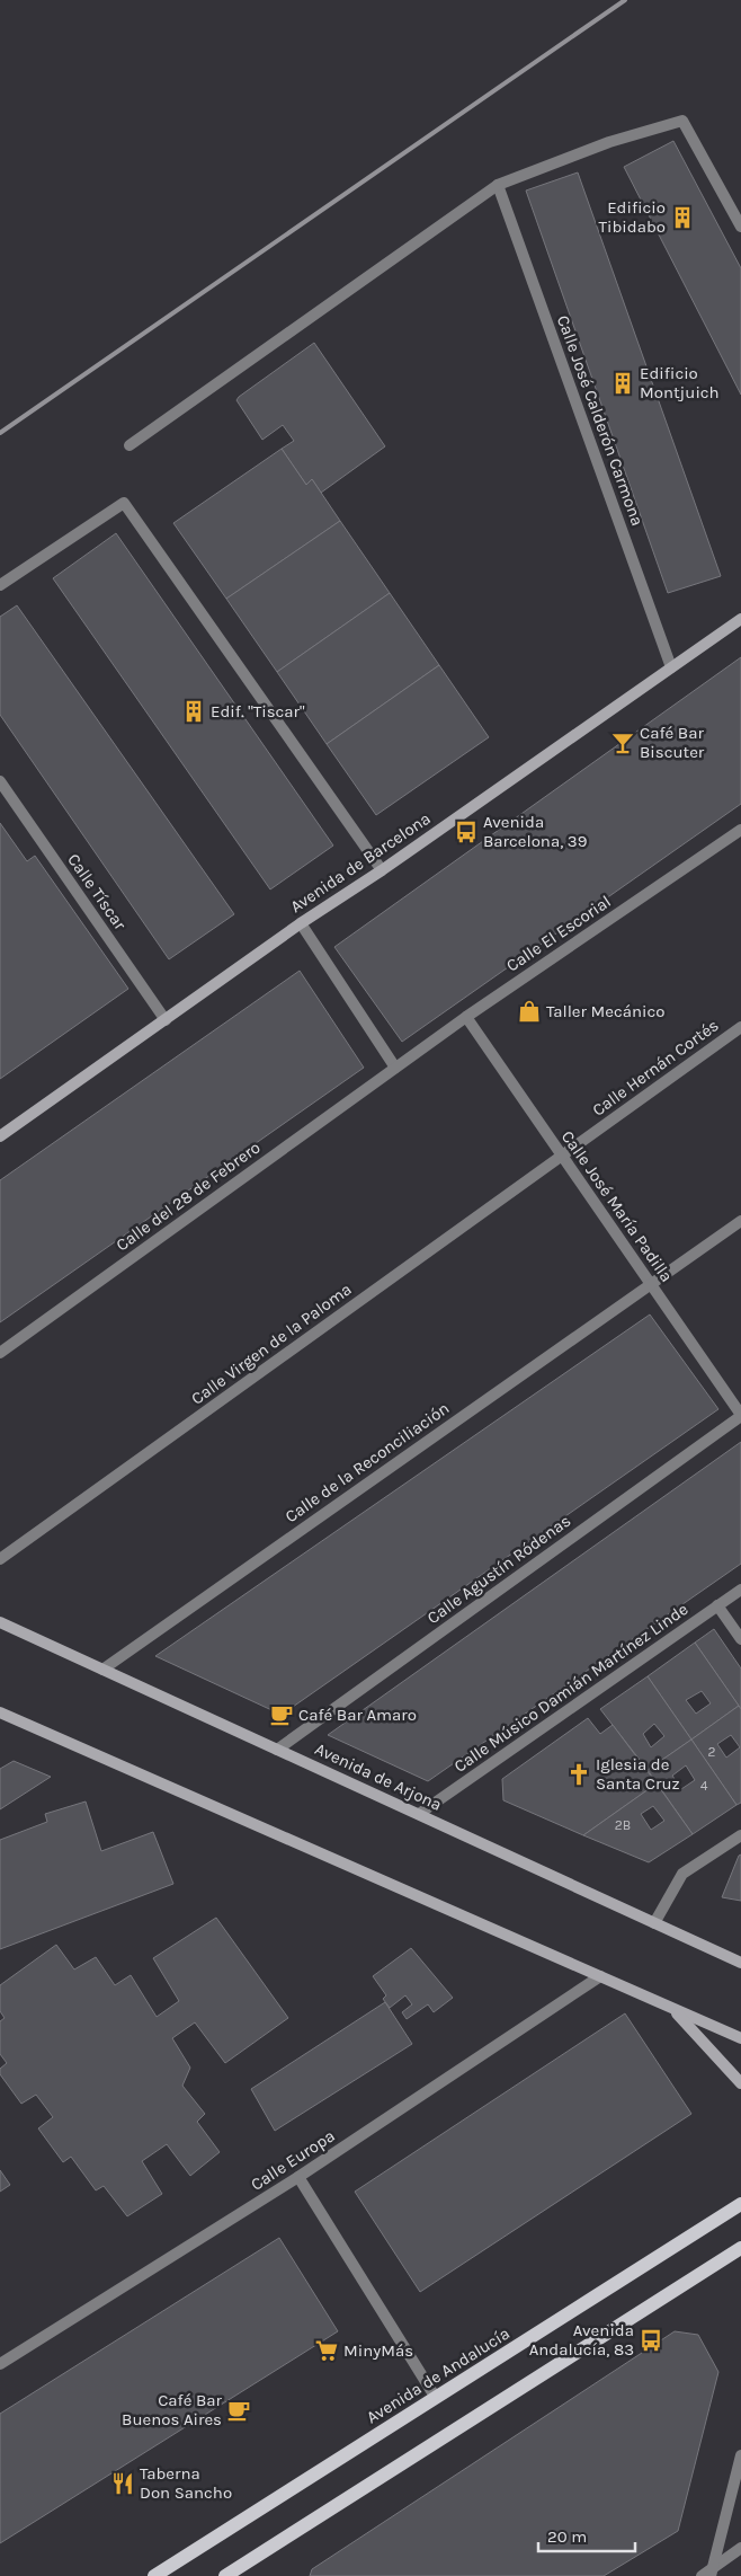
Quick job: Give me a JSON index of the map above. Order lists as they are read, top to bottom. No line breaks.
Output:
{"streets":{"main road":["Avenida de Andalucía"],"street":["Calle José Calderón Carmona","Avenida de Barcelona","Calle Tíscar","Calle El Escorial","Calle Hernán Cortés","Calle del 28 de Febrero","Calle José María Padilla","Calle Virgen de la Paloma","Calle de la Reconciliación","Calle Agustín Ródenas","Calle Músico Damián Martínez Linde","Avenida de Arjona","Calle Europa"]},"crossings":[["Calle José Calderón Carmona","Avenida de Barcelona"],["Avenida de Barcelona","Calle Tíscar"],["Calle El Escorial","Calle del 28 de Febrero"],["Calle El Escorial","Calle José María Padilla"],["Calle Hernán Cortés","Calle José María Padilla"],["Calle Hernán Cortés","Calle Virgen de la Paloma"],["Calle José María Padilla","Calle Virgen de la Paloma"],["Calle José María Padilla","Calle de la Reconciliación"],["Calle José María Padilla","Calle Agustín Ródenas"],["Calle de la Reconciliación","Avenida de Arjona"],["Calle Agustín Ródenas","Avenida de Arjona"],["Calle Músico Damián Martínez Linde","Avenida de Arjona"]],"places":{"building":["Edificio Tibidabo","Edificio Montjuich","Edif. \"Tiscar\""],"bar":["Café Bar Biscuter"],"bus stop":["Avenida Barcelona, 39","Avenida Andalucía, 83"],"shop":["Taller Mecánico"],"cafe":["Café Bar Amaro","Café Bar Buenos Aires"],"church":["Iglesia de Santa Cruz"],"supermarket":["MinyMás"],"restaurant":["Taberna Don Sancho"]},"house_numbers":["2","4","2B"],"scale_bar":"20 m"}
